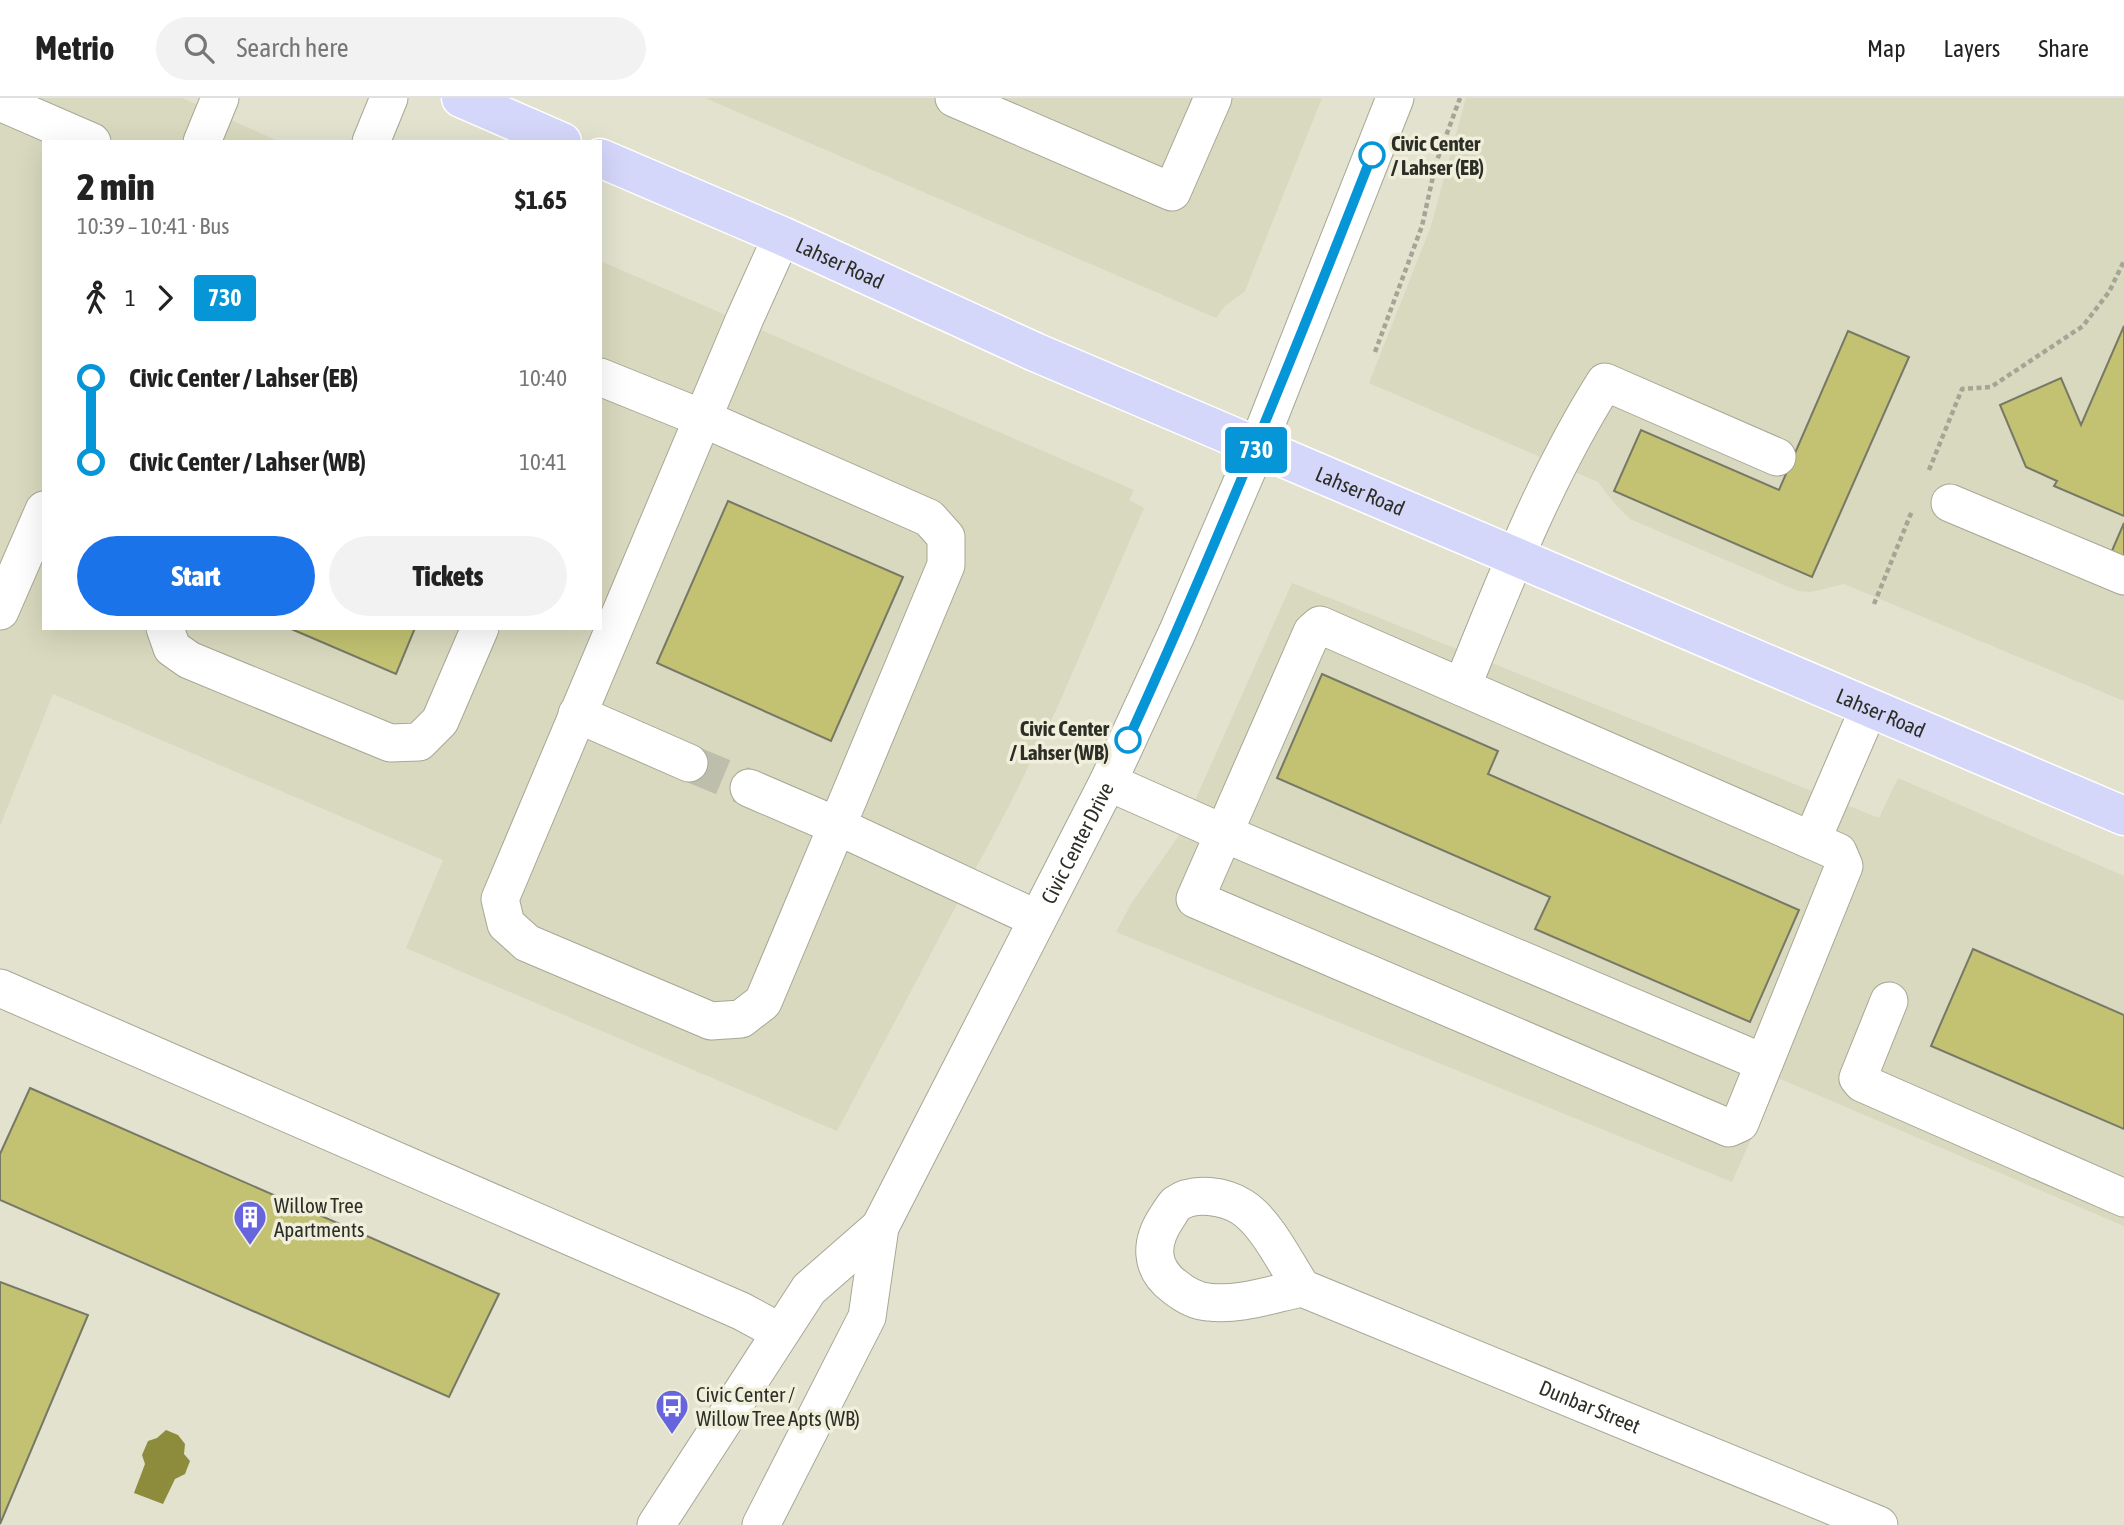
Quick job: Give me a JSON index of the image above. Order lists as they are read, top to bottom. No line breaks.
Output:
{"streets":{"main road":["Lahser Road"],"street":["Civic Center Drive","Dunbar Street"]},"crossings":[["Lahser Road","Civic Center Drive"]],"places":{"other":["Civic Center / Lahser (EB)","Civic Center / Lahser (WB)"],"building":["Willow Tree Apartments"],"bus stop":["Civic Center / Willow Tree Apts (WB)"]},"lines":["bus line 730"],"page":{"header":"Metrio","search":"Search here","nav":["Map","Layers","Share"],"on_map":"730","heading":["2 min","10:39 – 10:41 · Bus","$1.65"],"legs":["1","730"],"list":[{"name":"Civic Center / Lahser (EB)","value":"10:40"},{"name":"Civic Center / Lahser (WB)","value":"10:41"}],"buttons":["Start","Tickets"]}}
